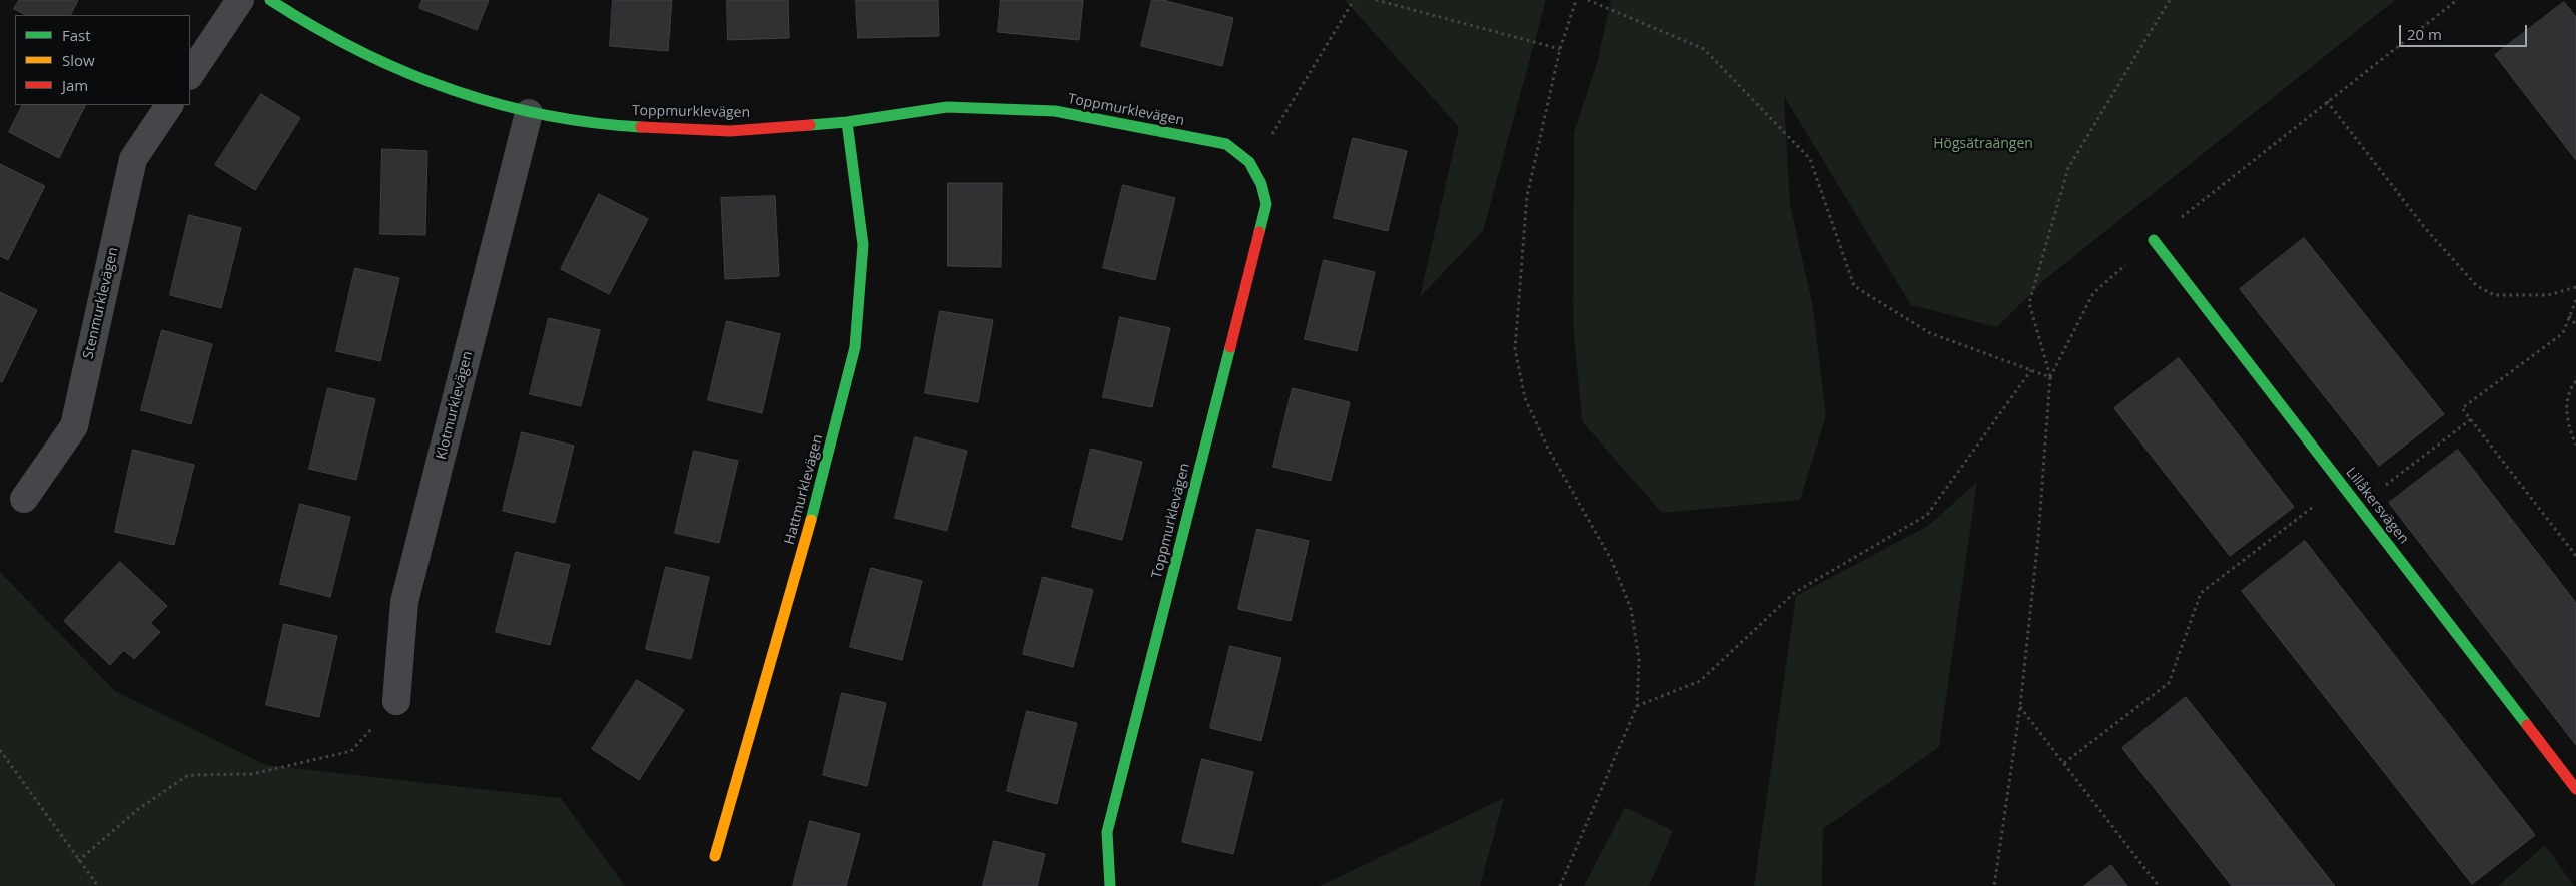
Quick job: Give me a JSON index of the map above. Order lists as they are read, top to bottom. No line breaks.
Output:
{"streets":{"street":["Toppmurklevägen","Stenmurklevägen","Klotmurklevägen","Hattmurklevägen","Lillåkersvägen"]},"crossings":[["Toppmurklevägen","Klotmurklevägen"],["Toppmurklevägen","Hattmurklevägen"]],"parks":["Högsätraängen"],"legend":["Fast","Slow","Jam"],"scale_bar":"20 m"}
